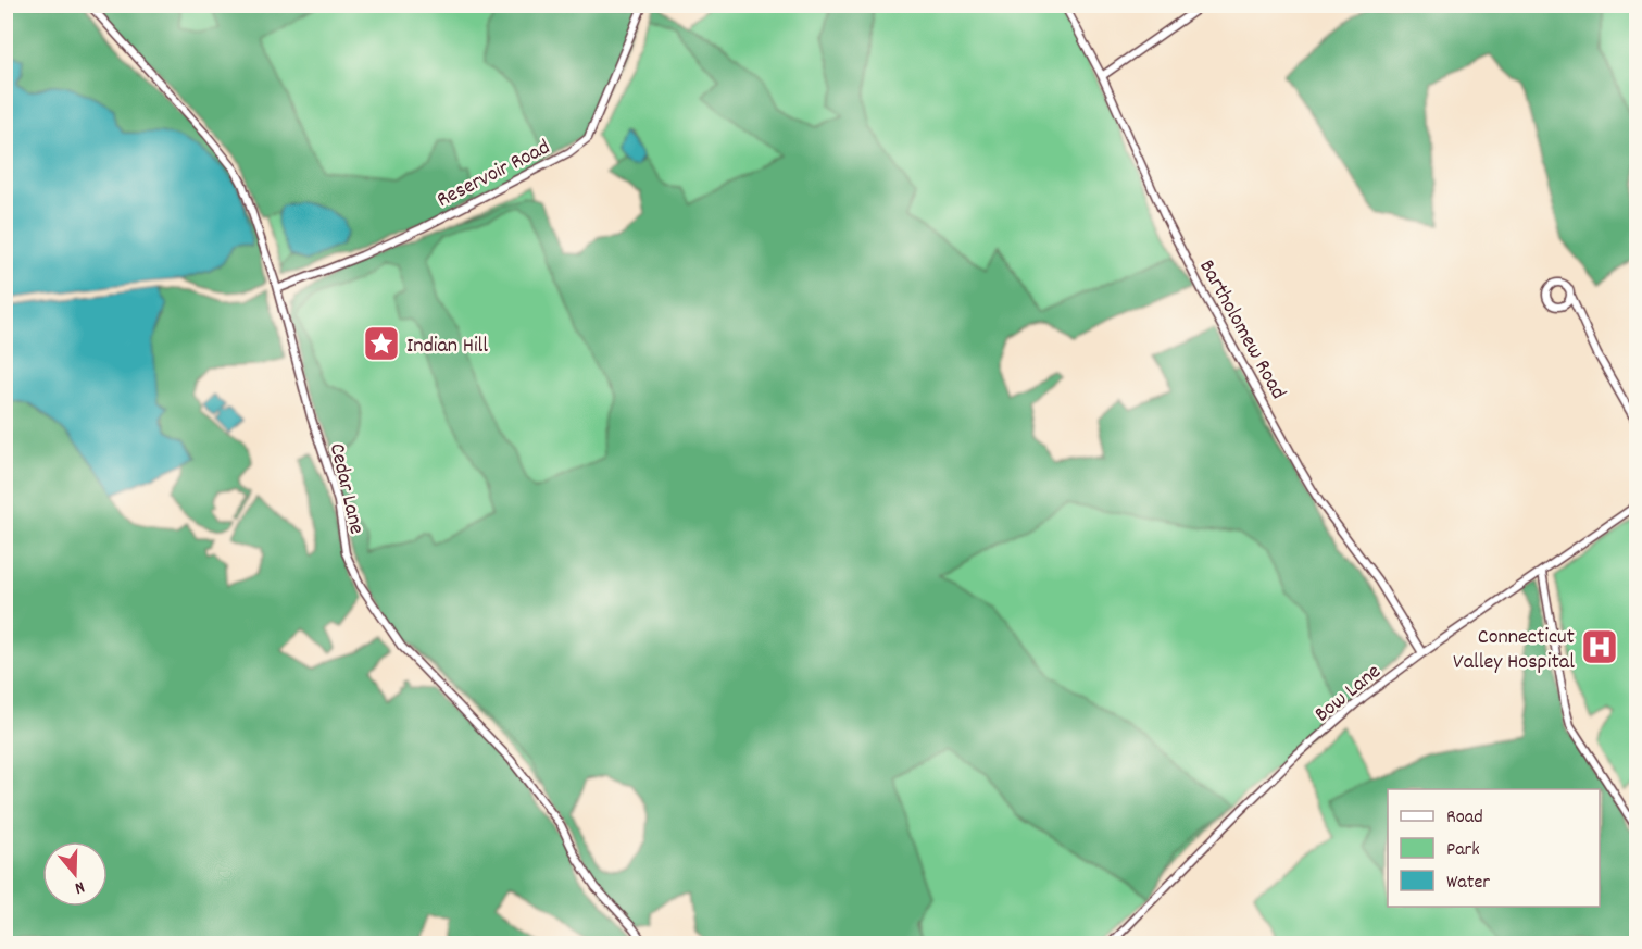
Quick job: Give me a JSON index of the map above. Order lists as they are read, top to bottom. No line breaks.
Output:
{"streets":{"street":["Reservoir Road","Bartholomew Road","Cedar Lane","Bow Lane"]},"crossings":[["Reservoir Road","Cedar Lane"],["Bartholomew Road","Bow Lane"]],"places":{"place":["Indian Hill"],"hospital":["Connecticut Valley Hospital"]},"legend":["Road","Park","Water"],"north":"bottom"}
